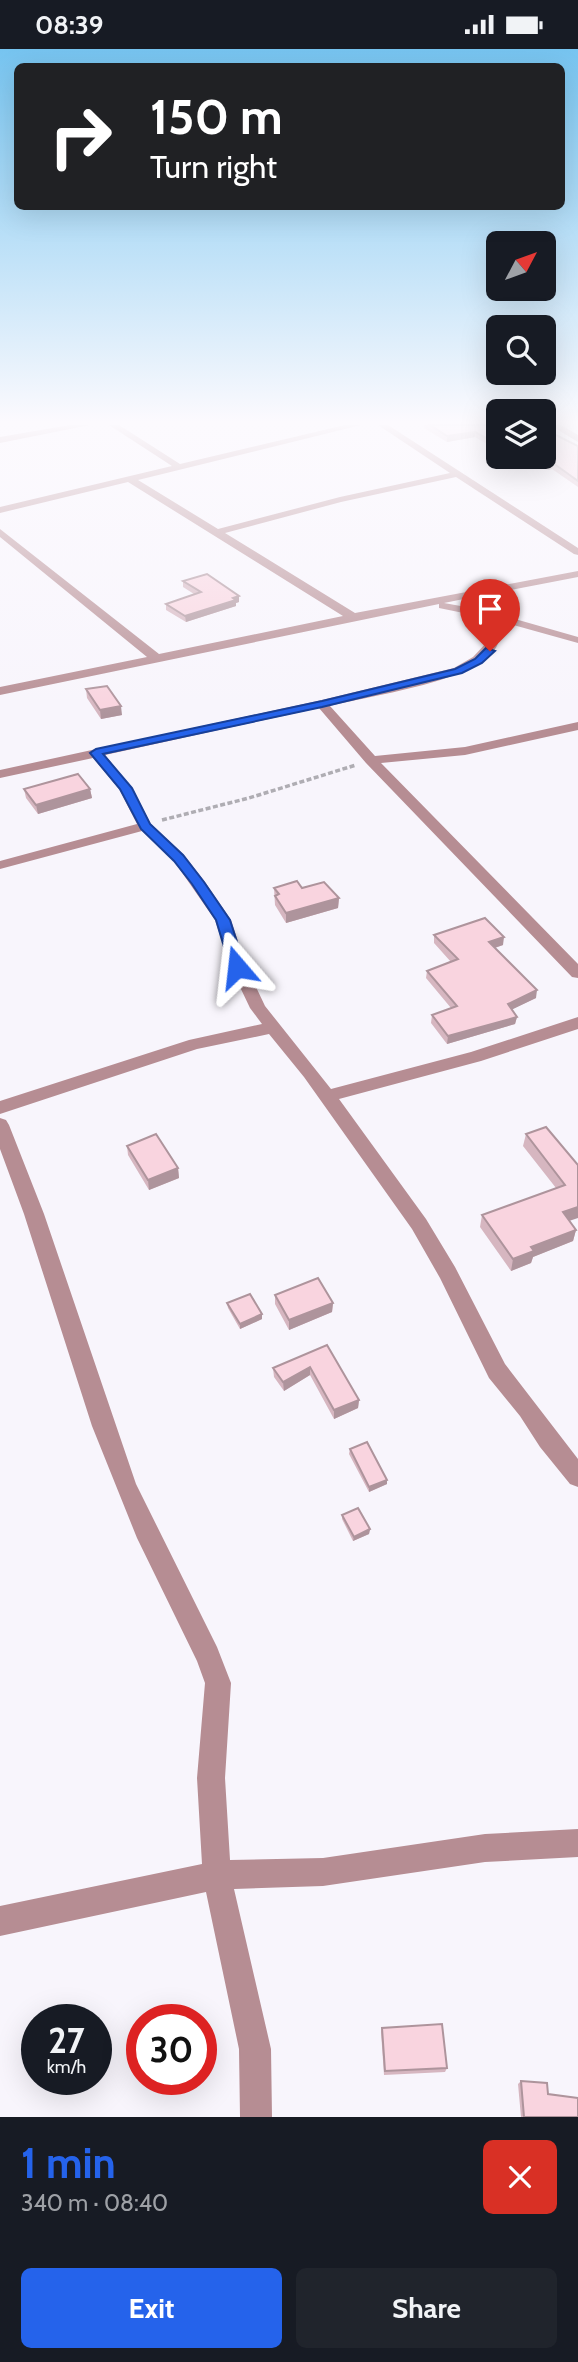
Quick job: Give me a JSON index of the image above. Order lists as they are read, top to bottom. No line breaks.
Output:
{"north":"top right","page":{"status":"08:39","turn":["150 m","Turn right"],"speed":"27 km/h","limit":"30","heading":["1 min","340 m · 08:40"],"buttons":["Exit","Share"]}}
